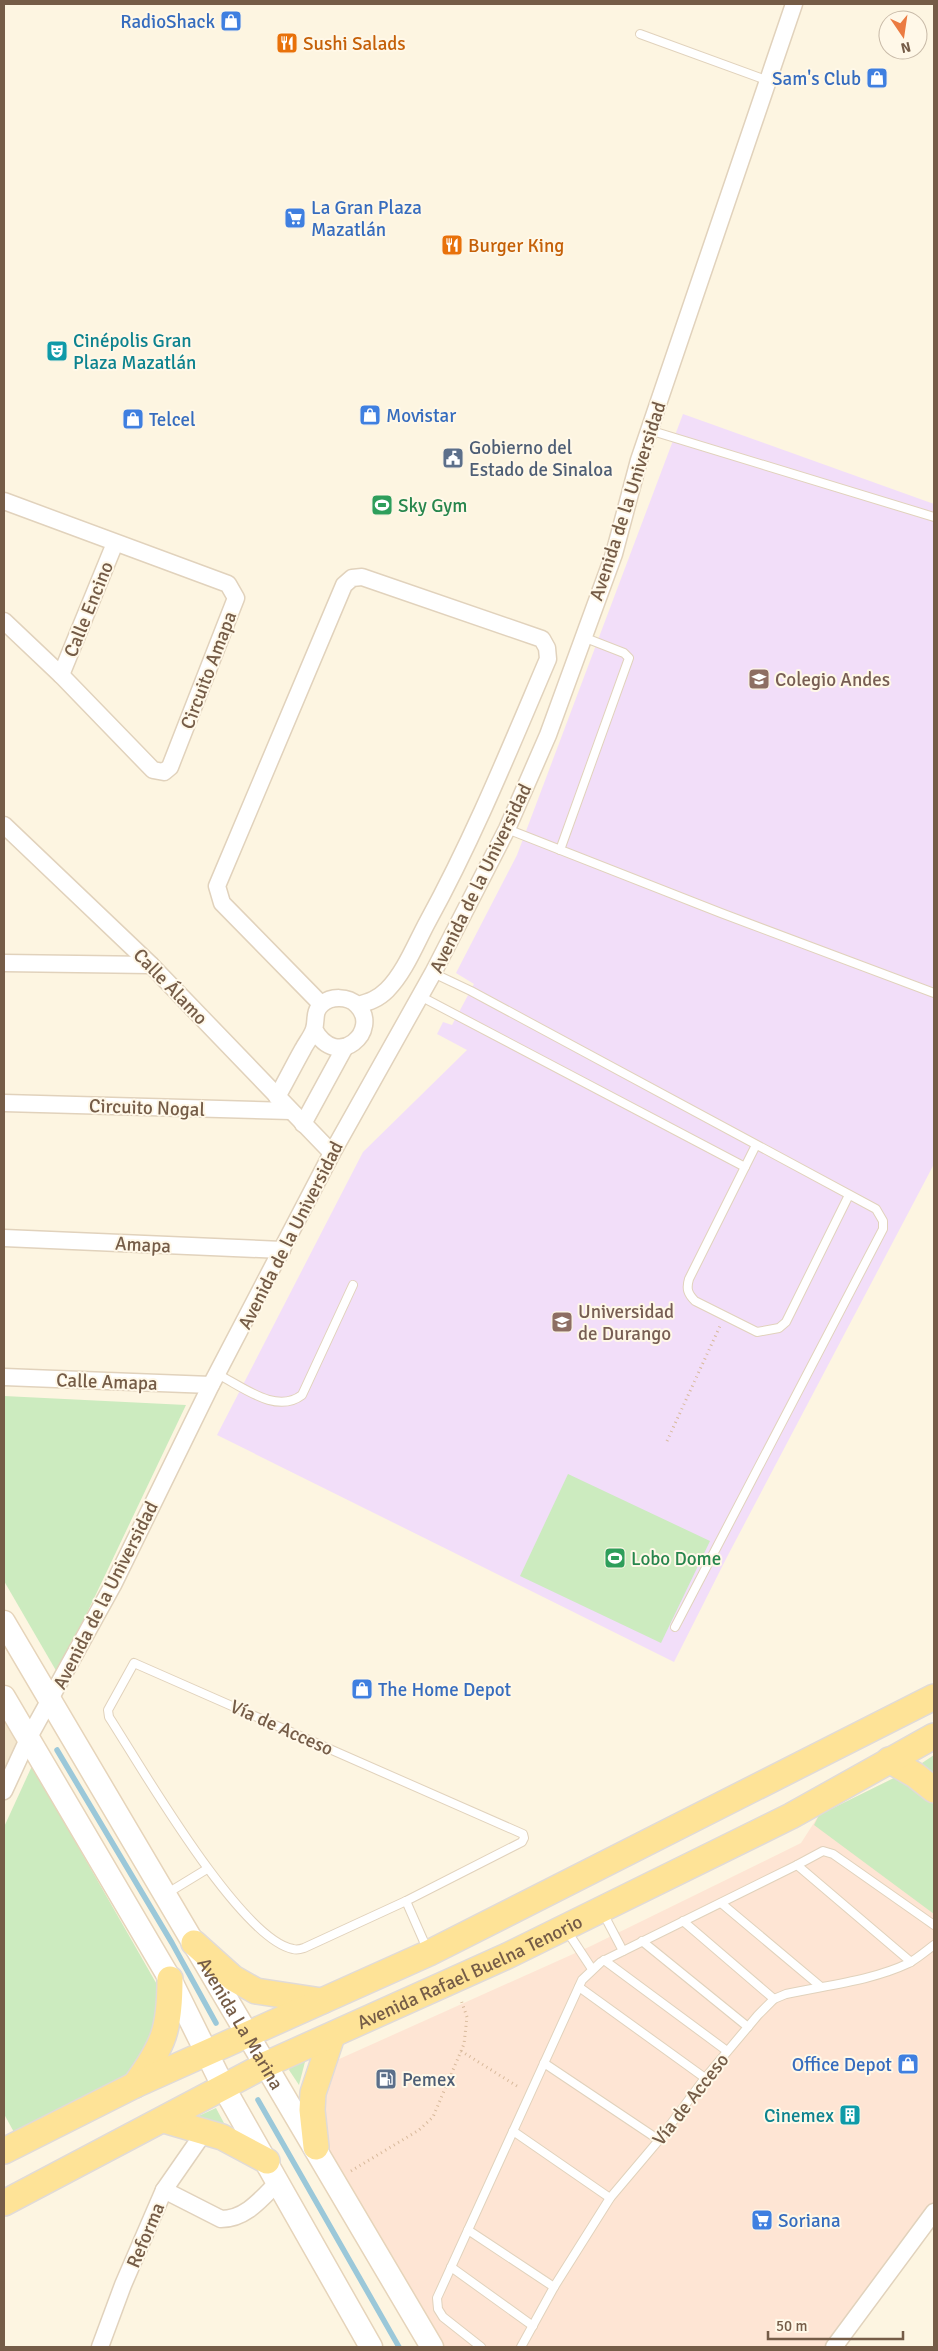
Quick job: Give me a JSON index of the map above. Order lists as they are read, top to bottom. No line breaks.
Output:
{"streets":{"main road":["Avenida Rafael Buelna Tenorio","Avenida La Marina"],"street":["Avenida de la Universidad","Calle Encino","Circuito Amapa","Calle Álamo","Circuito Nogal","Amapa","Calle Amapa","Reforma"],"lane":["Vía de Acceso"]},"crossings":[["Avenida de la Universidad","Calle Álamo"],["Avenida de la Universidad","Amapa"],["Avenida de la Universidad","Calle Amapa"],["Avenida de la Universidad","Avenida La Marina"],["Calle Encino","Circuito Amapa"],["Calle Álamo","Circuito Nogal"],["Avenida Rafael Buelna Tenorio","Avenida La Marina"]],"places":{"shop":["RadioShack","Sam's Club","Movistar","Telcel","The Home Depot","Office Depot"],"restaurant":["Sushi Salads","Burger King"],"supermarket":["La Gran Plaza Mazatlán","Soriana"],"theatre":["Cinépolis Gran Plaza Mazatlán"],"public building":["Gobierno del Estado de Sinaloa"],"sports":["Sky Gym","Lobo Dome"],"school or university":["Colegio Andes","Universidad de Durango"],"fuel station":["Pemex"],"building":["Cinemex"]},"scale_bar":"50 m","north":"bottom"}
